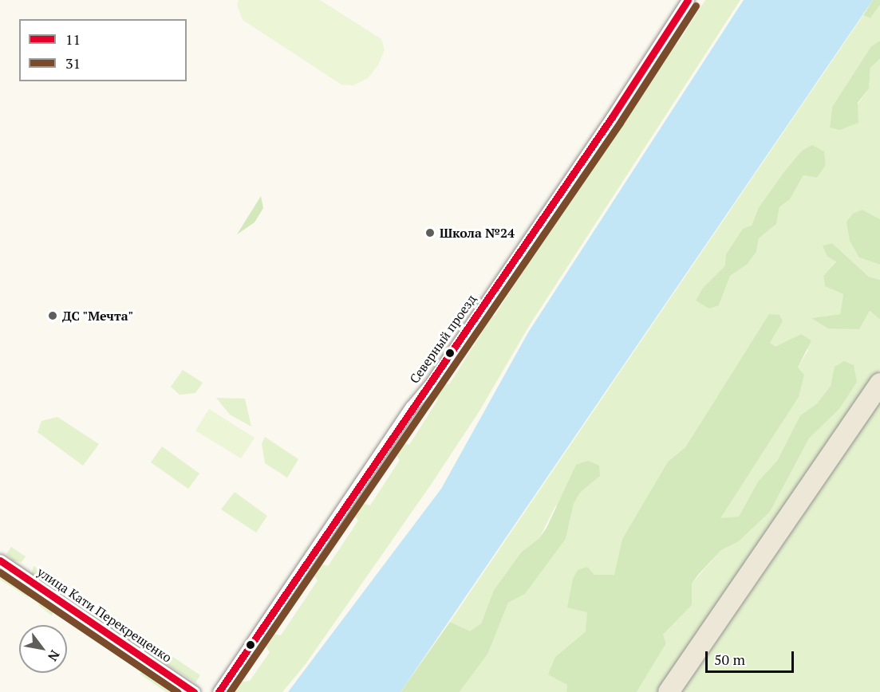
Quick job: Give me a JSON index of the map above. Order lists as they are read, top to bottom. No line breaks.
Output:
{"streets":{"street":["Северный проезд","улица Кати Перекрещенко"]},"places":["Школа №24","ДС \"Мечта\""],"lines":["transit line 11","transit line 31"],"legend":["11","31"],"scale_bar":"50 m","north":"bottom right"}
